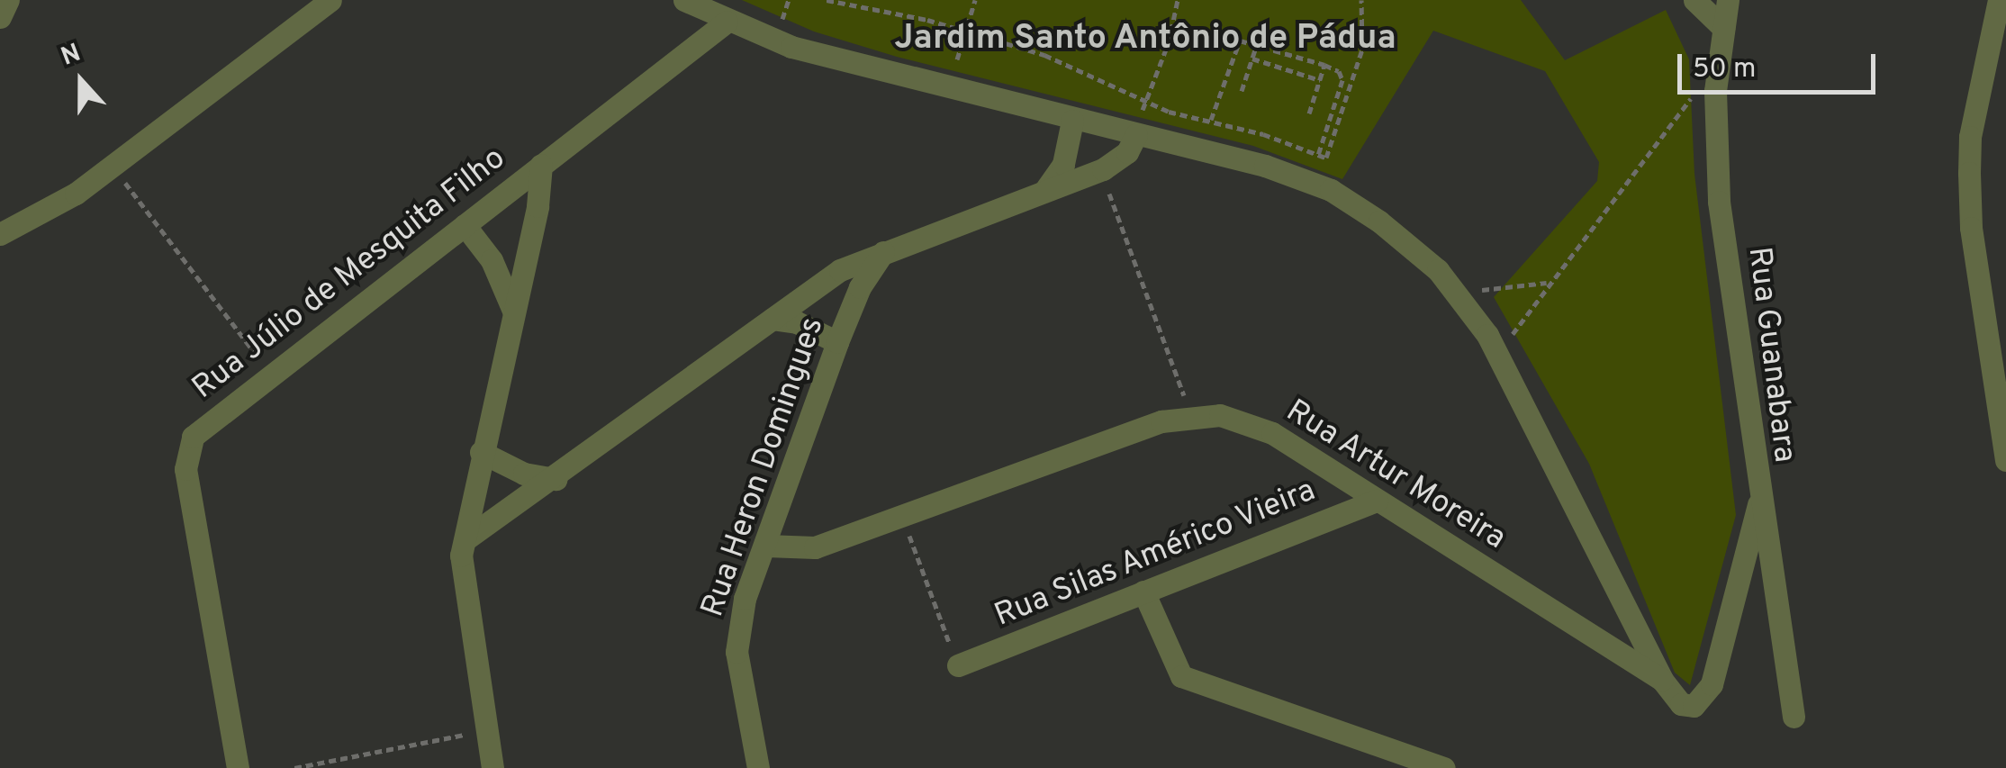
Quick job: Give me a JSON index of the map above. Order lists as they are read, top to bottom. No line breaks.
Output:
{"streets":{"street":["Rua Júlio de Mesquita Filho","Rua Guanabara","Rua Heron Domingues","Rua Artur Moreira","Rua Silas Américo Vieira"]},"crossings":[["Rua Guanabara","Rua Artur Moreira"],["Rua Heron Domingues","Rua Artur Moreira"],["Rua Artur Moreira","Rua Silas Américo Vieira"]],"districts":["Jardim Santo Antônio de Pádua"],"scale_bar":"50 m","north":"top"}
